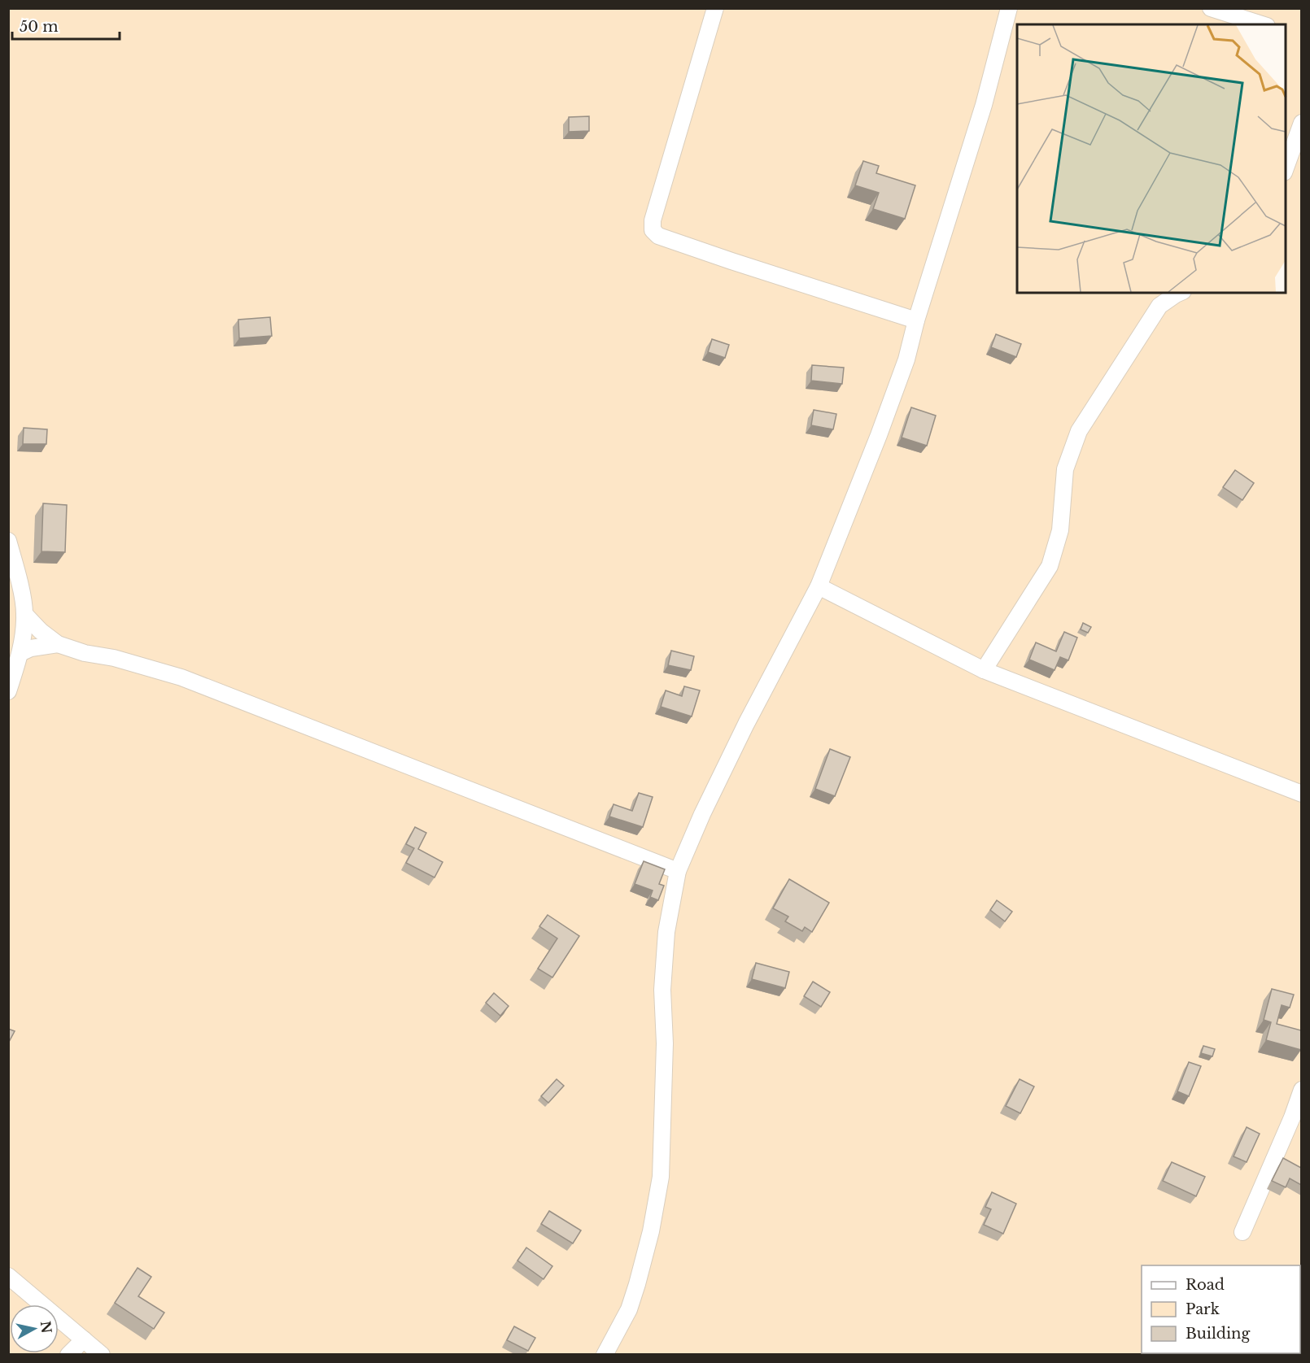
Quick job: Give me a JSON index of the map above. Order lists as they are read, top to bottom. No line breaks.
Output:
{"legend":["Road","Park","Building"],"scale_bar":"50 m","north":"right"}
